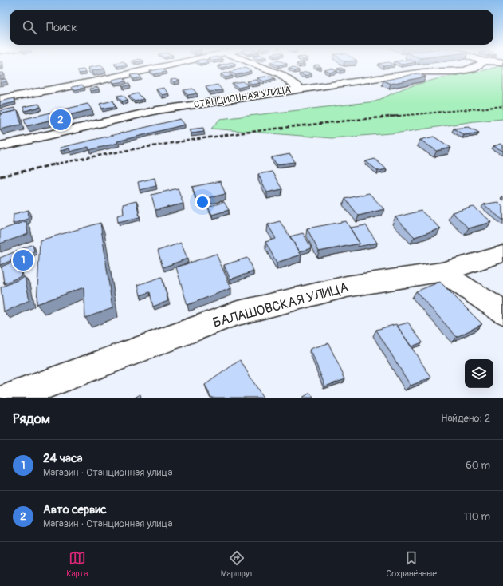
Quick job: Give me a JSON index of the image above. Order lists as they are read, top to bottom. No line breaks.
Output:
{"streets":{"street":["СТАНЦИОННАЯ УЛИЦА","БАЛАШОВСКАЯ УЛИЦА"]},"page":{"search":"Поиск","pins":["2","1"],"heading":["Рядом","Найдено: 2"],"list":[{"mark":"1","name":"24 часа","note":"Магазин · Станционная улица","value":"60 m"},{"mark":"2","name":"Авто сервис","note":"Магазин · Станционная улица","value":"110 m"}],"nav":["Карта","Маршрут","Сохранённые"]}}
